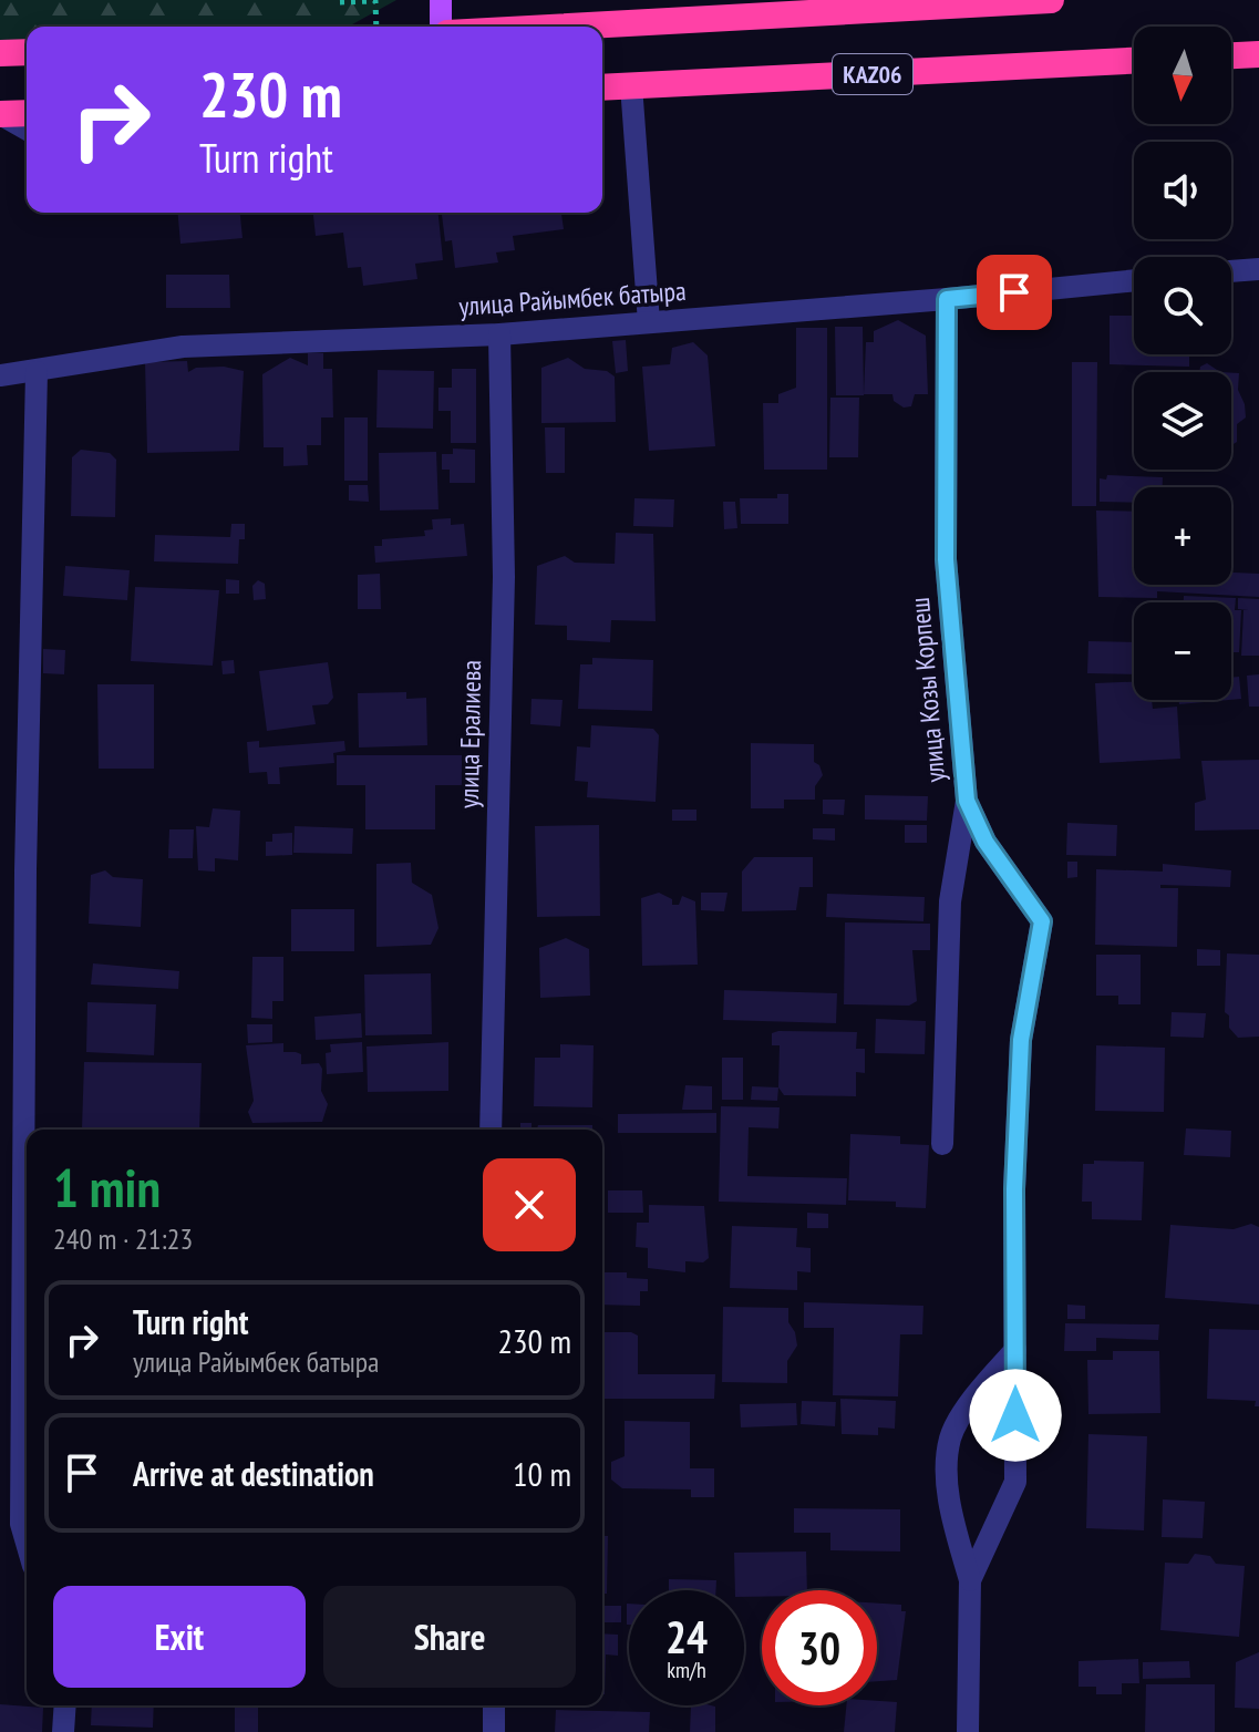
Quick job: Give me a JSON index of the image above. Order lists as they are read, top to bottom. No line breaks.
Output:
{"streets":{"highway":["KАZ06"],"street":["улица Райымбек батыра","улица Козы Корпеш","улица Ералиева"]},"crossings":[["улица Райымбек батыра","улица Козы Корпеш"],["улица Райымбек батыра","улица Ералиева"]],"north":"bottom","page":{"map_buttons":["+","−"],"turn":["230 m","Turn right"],"heading":["1 min","240 m · 21:23"],"list":[{"name":"Turn right","note":"улица Райымбек батыра","value":"230 m"},{"name":"Arrive at destination","value":"10 m"}],"buttons":["Exit","Share"],"speed":"24 km/h","limit":"30"}}
